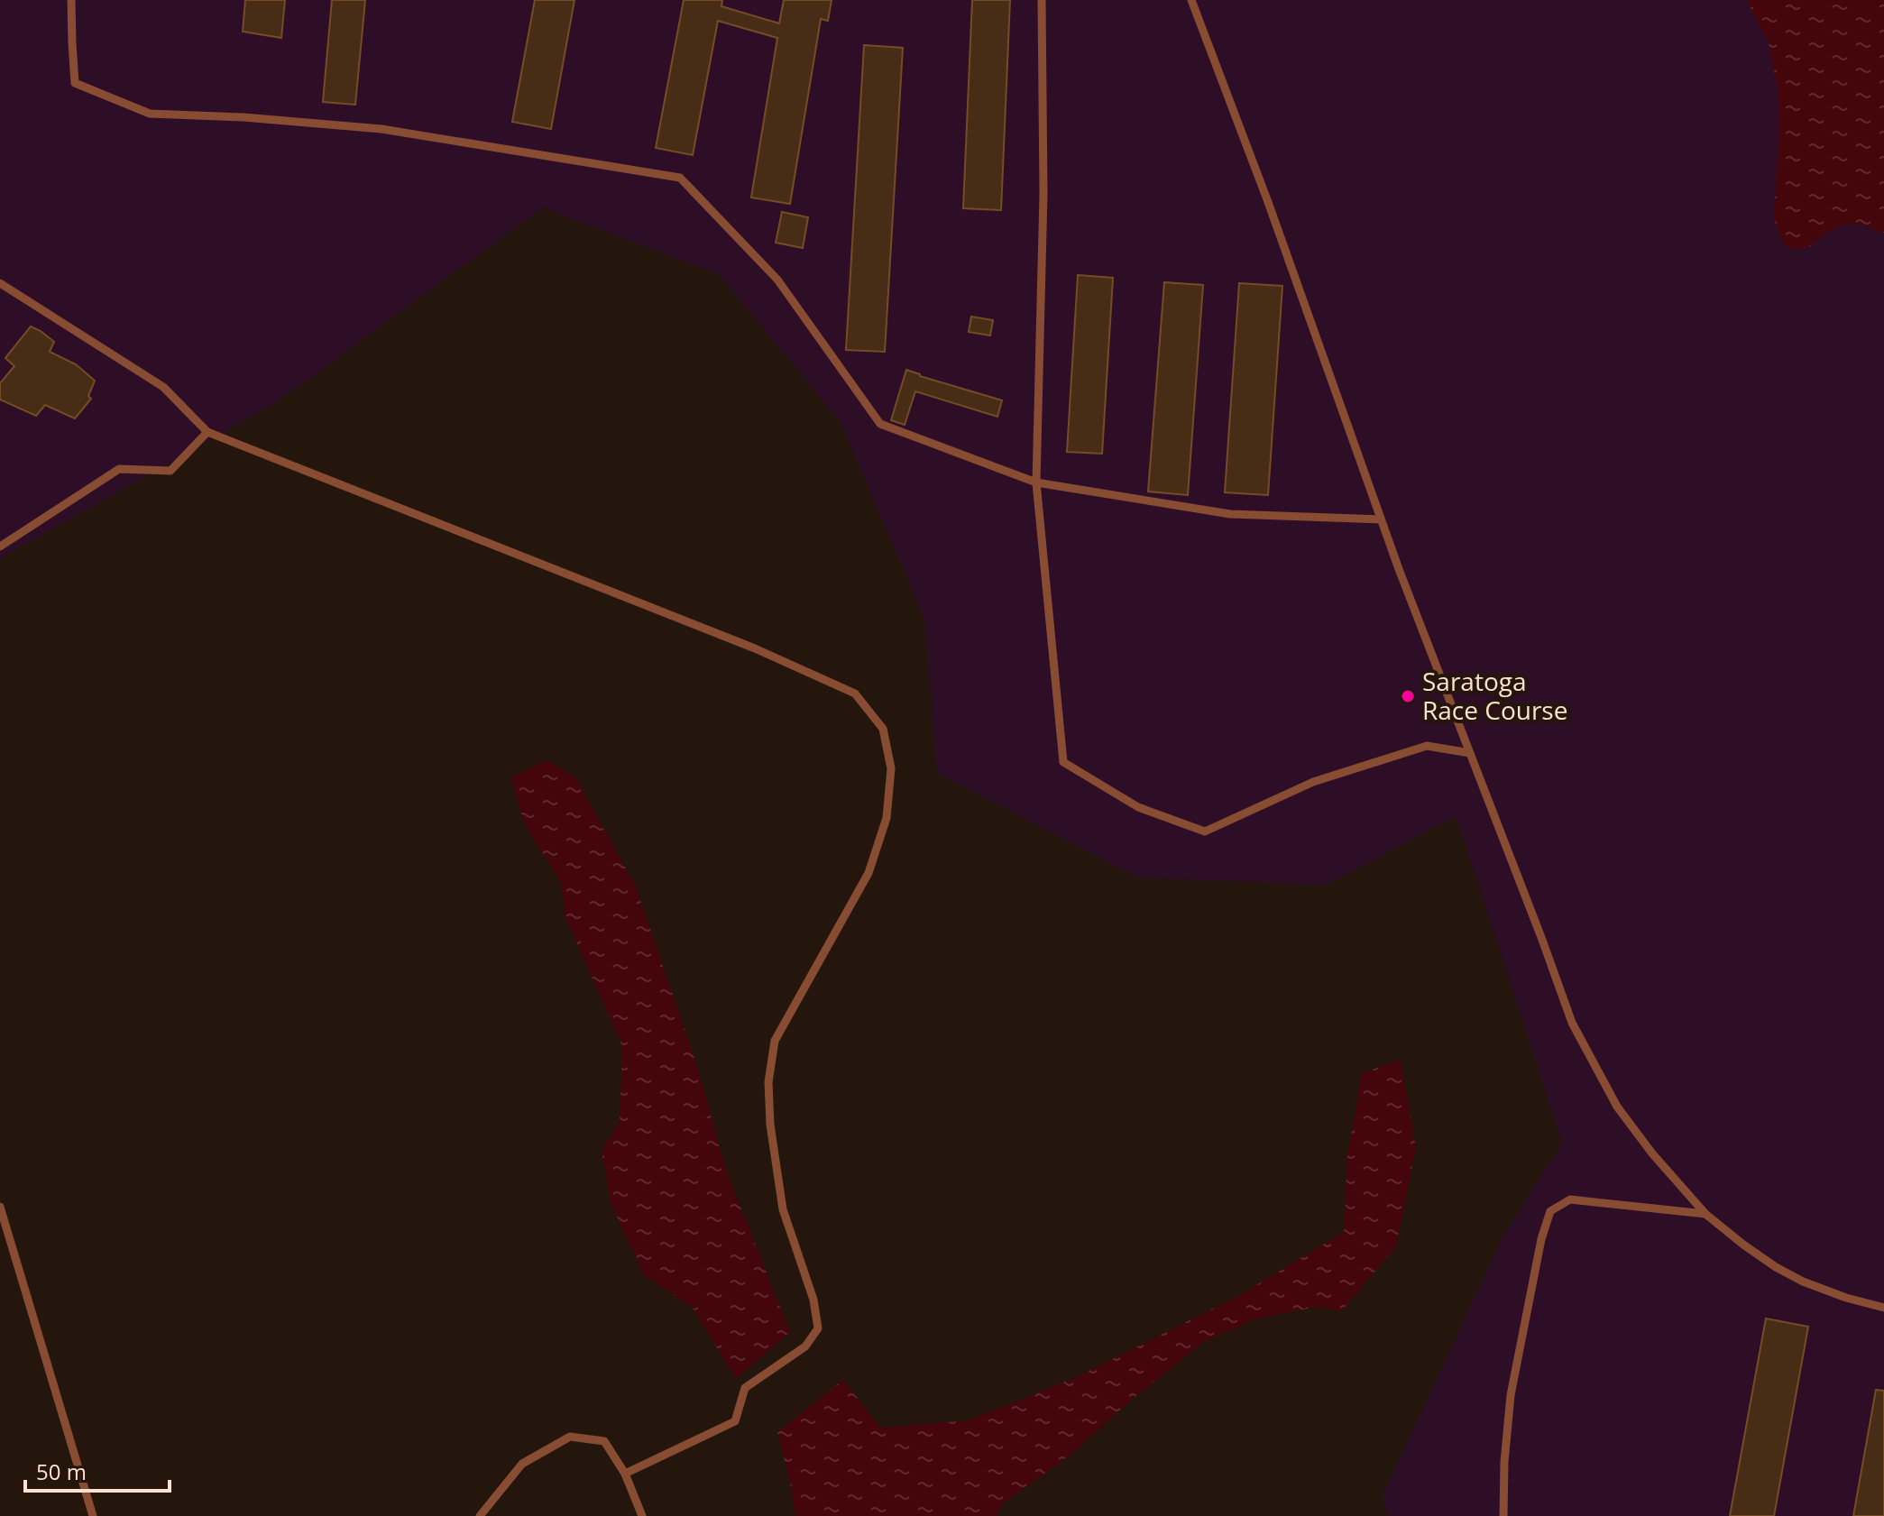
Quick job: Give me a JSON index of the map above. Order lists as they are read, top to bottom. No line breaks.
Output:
{"places":["Saratoga Race Course"],"scale_bar":"50 m"}
